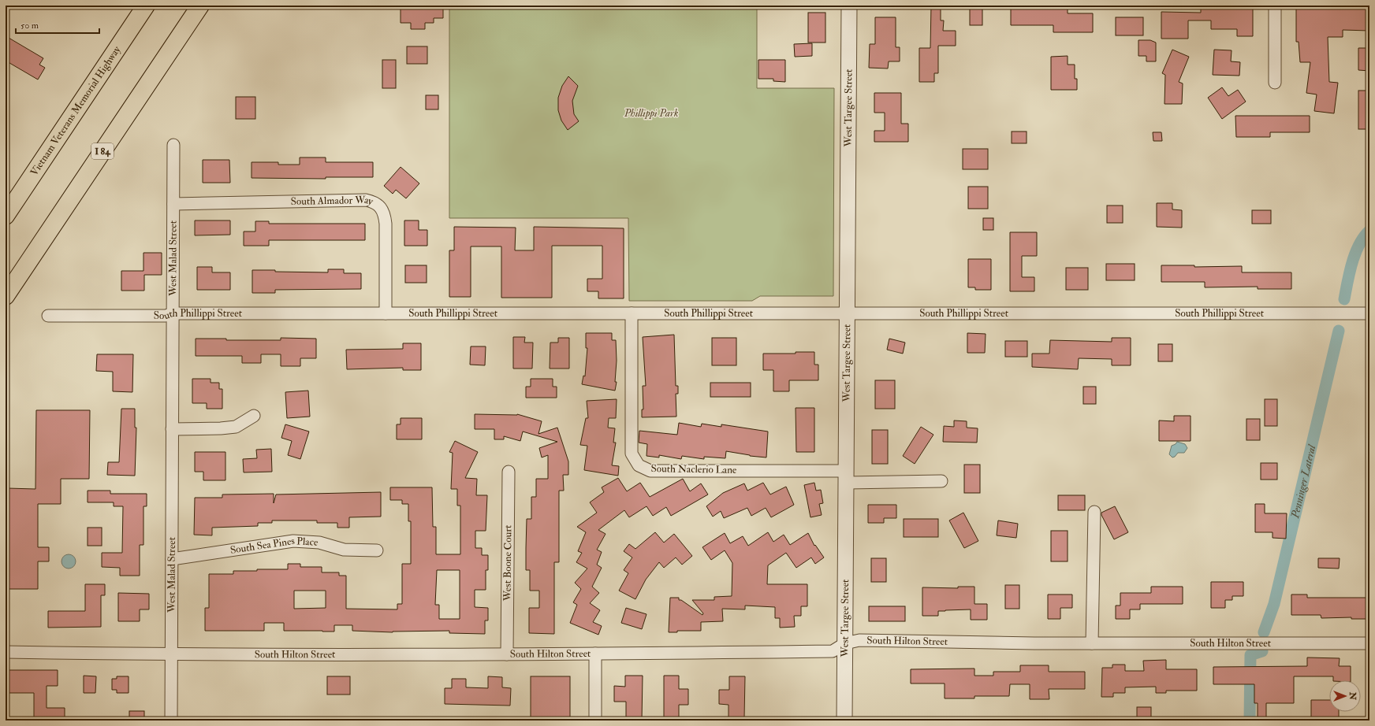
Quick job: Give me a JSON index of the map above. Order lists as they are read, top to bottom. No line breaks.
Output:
{"streets":{"highway":["Vietnam Veterans Memorial Highway","I 84"],"street":["West Targee Street","South Almador Way","West Malad Street","South Phillippi Street","South Naclerio Lane","South Sea Pines Place","West Boone Court","South Hilton Street"]},"crossings":[["West Targee Street","South Phillippi Street"],["West Targee Street","South Naclerio Lane"],["West Targee Street","South Hilton Street"],["South Almador Way","West Malad Street"],["South Almador Way","South Phillippi Street"],["West Malad Street","South Phillippi Street"],["West Malad Street","South Sea Pines Place"],["West Malad Street","South Hilton Street"],["South Phillippi Street","South Naclerio Lane"],["West Boone Court","South Hilton Street"]],"water":["Penninger Lateral"],"parks":["Phillippi Park"],"scale_bar":"50 m","north":"right"}
